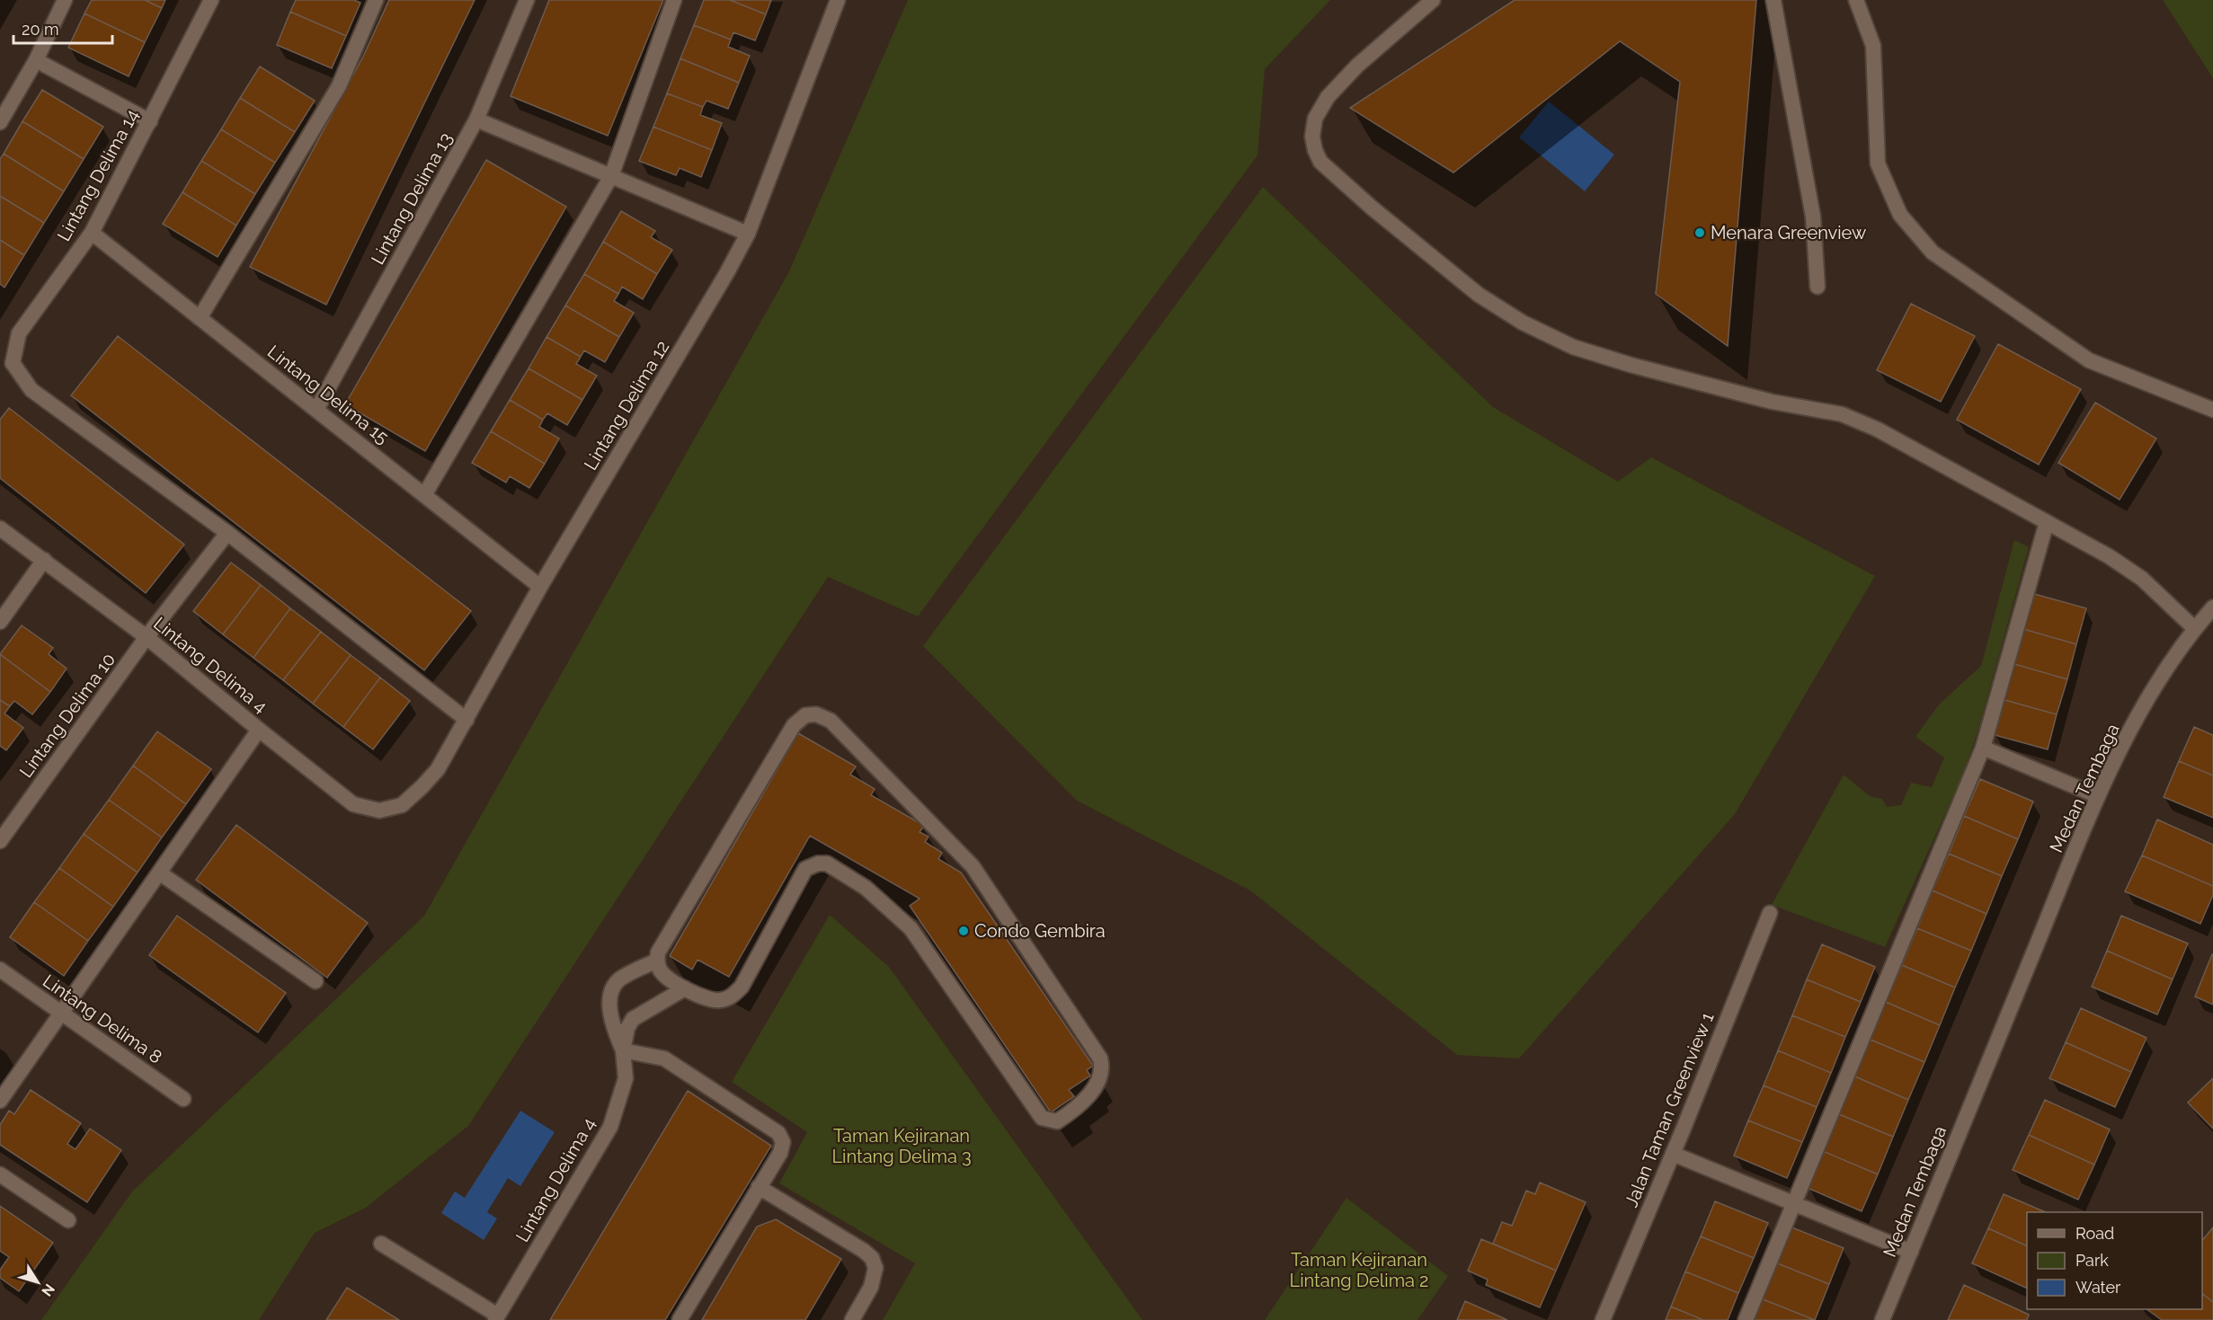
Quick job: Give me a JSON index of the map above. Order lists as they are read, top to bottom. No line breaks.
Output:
{"streets":{"street":["Lintang Delima 14","Lintang Delima 13","Lintang Delima 15","Lintang Delima 12","Lintang Delima 4","Lintang Delima 10","Medan Tembaga","Lintang Delima 8","Jalan Taman Greenview 1"]},"crossings":[["Lintang Delima 14","Lintang Delima 15"],["Lintang Delima 14","Lintang Delima 10"],["Lintang Delima 13","Lintang Delima 15"],["Lintang Delima 15","Lintang Delima 12"],["Lintang Delima 12","Lintang Delima 4"],["Lintang Delima 4","Lintang Delima 10"]],"parks":["Taman Kejiranan Lintang Delima 3","Taman Kejiranan Lintang Delima 2"],"places":["Menara Greenview","Condo Gembira"],"legend":["Road","Park","Water"],"scale_bar":"20 m","north":"bottom right"}
